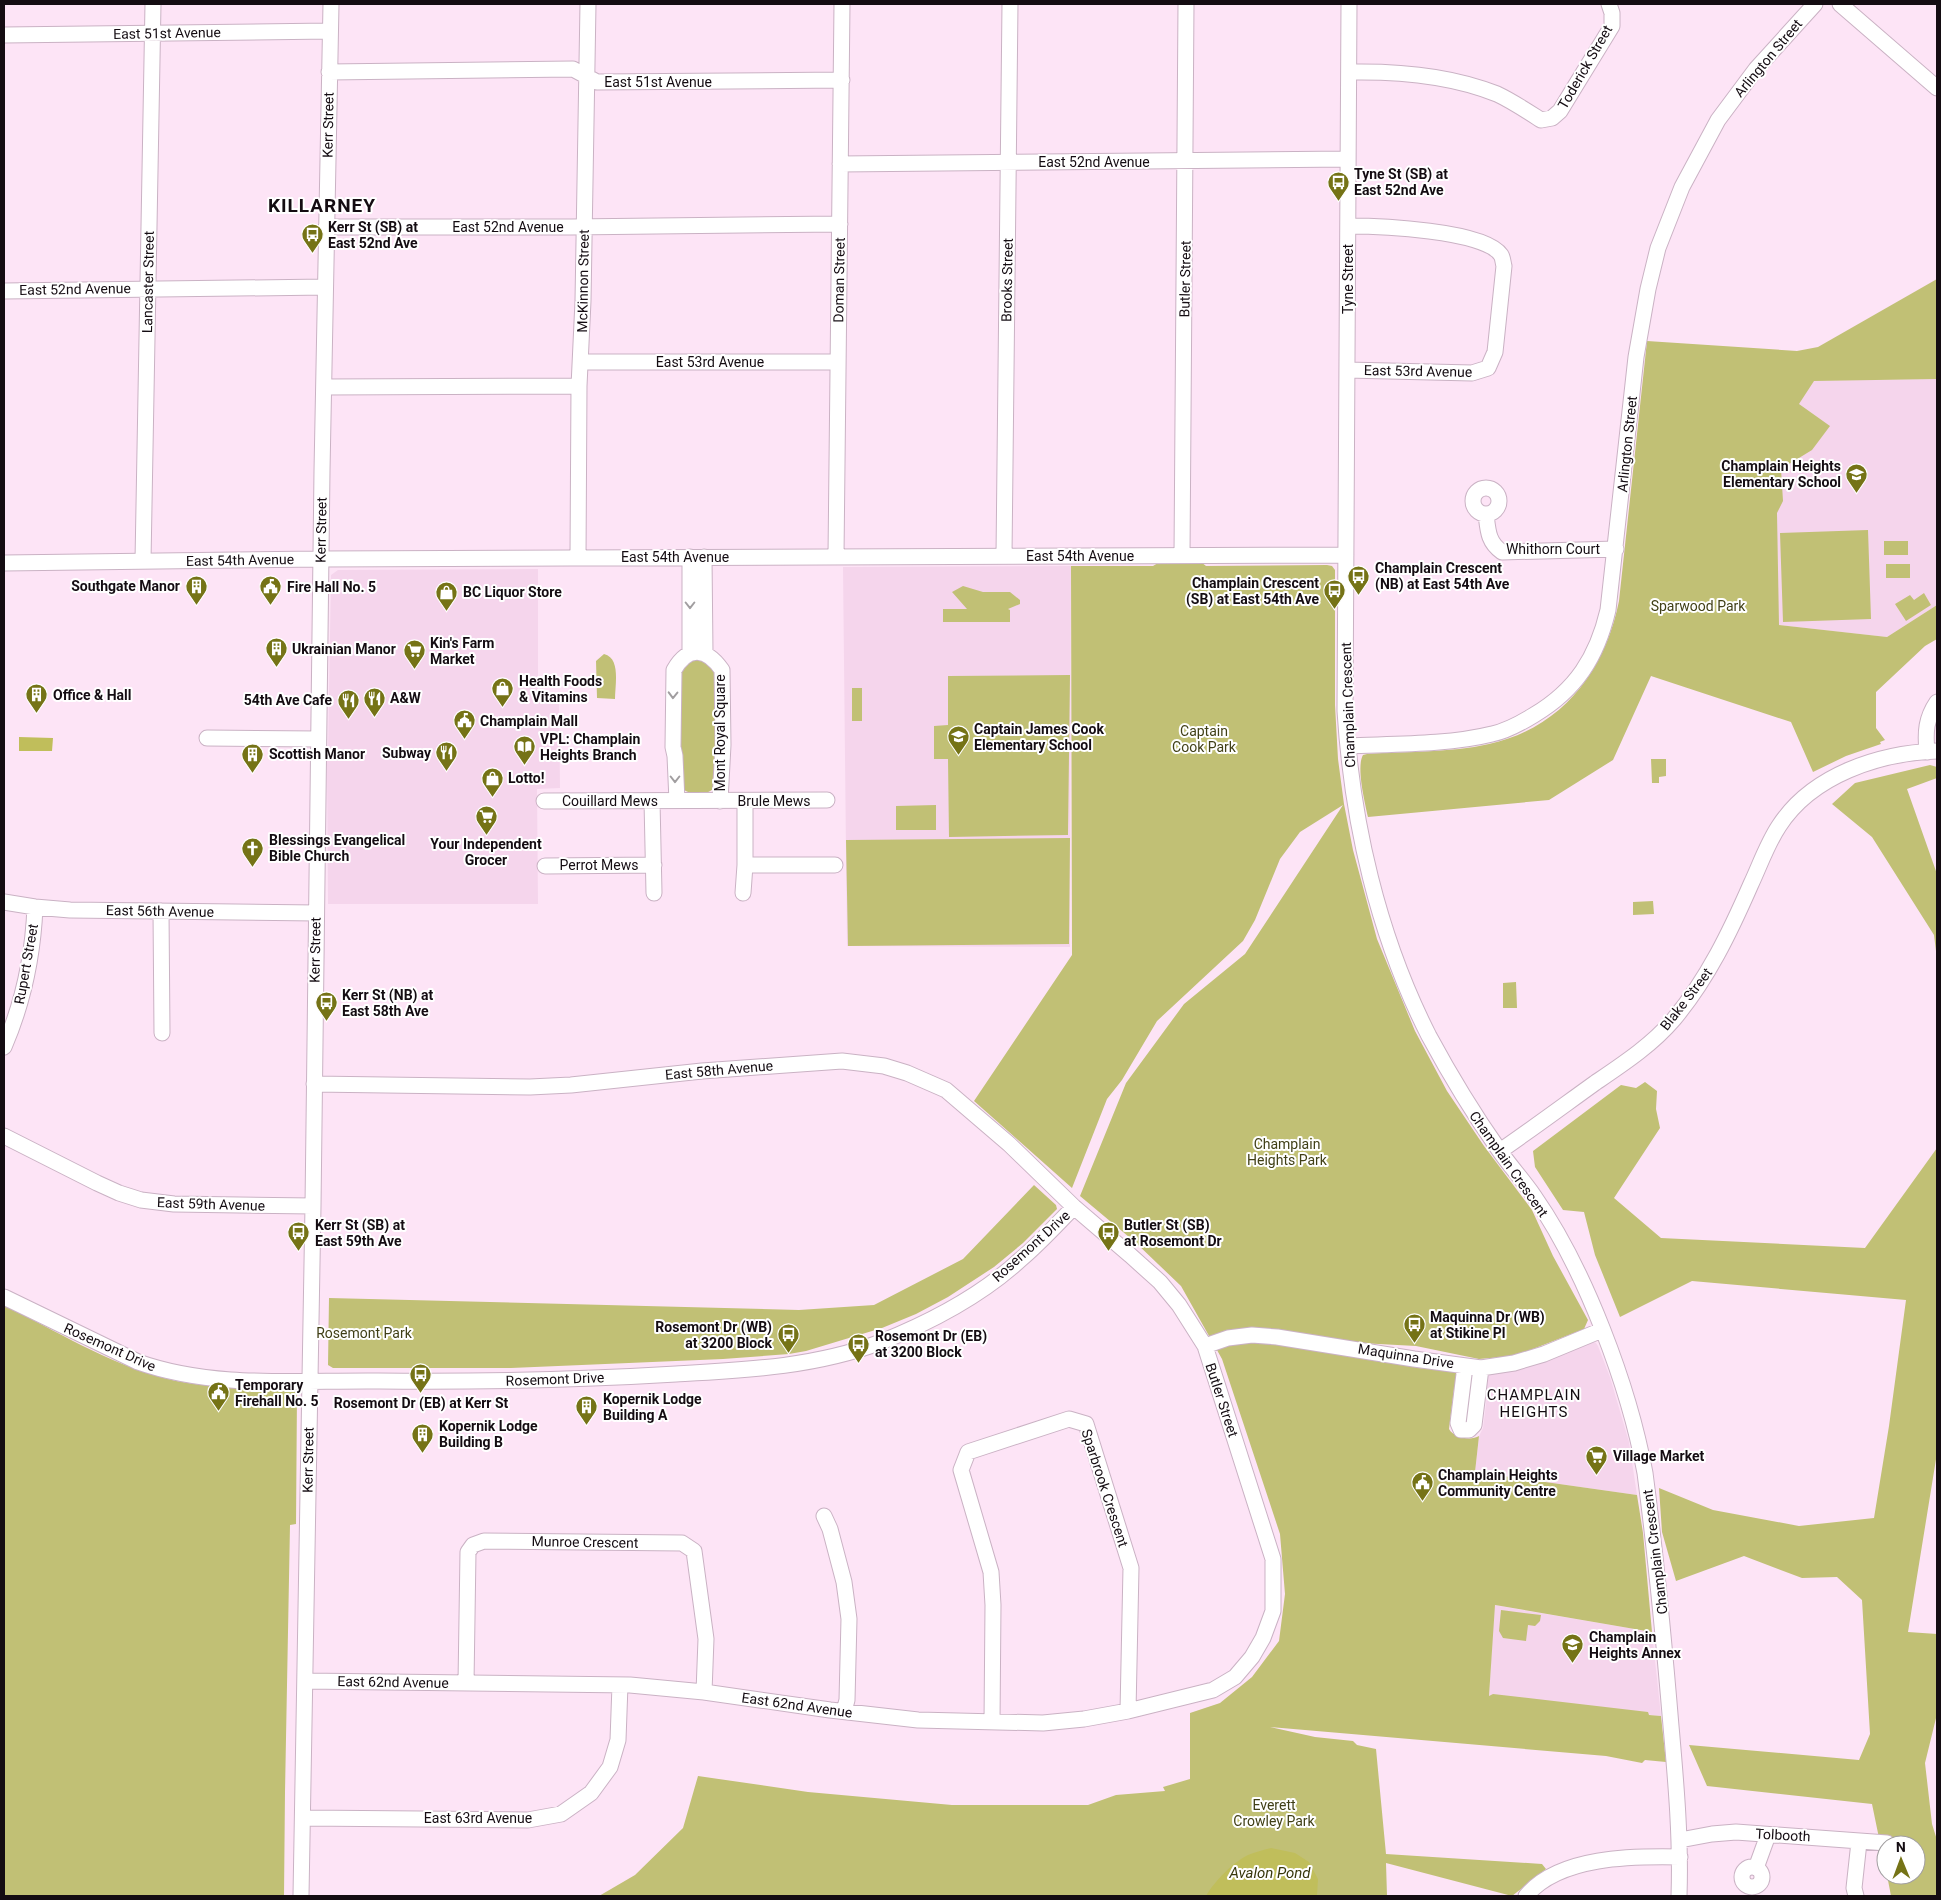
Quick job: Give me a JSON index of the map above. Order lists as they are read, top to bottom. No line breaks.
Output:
{"streets":{"street":["East 51st Avenue","Arlington Street","Toderick Street","Kerr Street","East 52nd Avenue","Butler Street","Tyne Street","Doman Street","Brooks Street","McKinnon Street","Lancaster Street","East 53rd Avenue","Whithorn Court","East 54th Avenue","Champlain Crescent","Mont Royal Square","Couillard Mews","Brule Mews","Perrot Mews","East 56th Avenue","Rupert Street","Blake Street","East 58th Avenue","East 59th Avenue","Rosemont Drive","Maquinna Drive","Sparbrook Crescent","Munroe Crescent","East 62nd Avenue","East 63rd Avenue","Tolbooth"]},"crossings":[["East 51st Avenue","Kerr Street"],["East 51st Avenue","Doman Street"],["East 51st Avenue","McKinnon Street"],["East 51st Avenue","Lancaster Street"],["Arlington Street","Whithorn Court"],["Arlington Street","Champlain Crescent"],["Toderick Street","Tyne Street"],["Kerr Street","East 52nd Avenue"],["Kerr Street","East 54th Avenue"],["Kerr Street","East 56th Avenue"],["Kerr Street","East 58th Avenue"],["Kerr Street","East 59th Avenue"],["Kerr Street","Rosemont Drive"],["Kerr Street","East 62nd Avenue"],["Kerr Street","East 63rd Avenue"],["East 52nd Avenue","Butler Street"],["East 52nd Avenue","Tyne Street"],["East 52nd Avenue","Doman Street"],["East 52nd Avenue","Brooks Street"],["East 52nd Avenue","McKinnon Street"],["East 52nd Avenue","Lancaster Street"],["Butler Street","East 54th Avenue"],["Butler Street","East 58th Avenue"],["Butler Street","Rosemont Drive"],["Butler Street","Maquinna Drive"],["Butler Street","East 62nd Avenue"],["Tyne Street","East 53rd Avenue"],["Tyne Street","East 54th Avenue"],["Tyne Street","Champlain Crescent"],["Doman Street","East 53rd Avenue"],["Doman Street","East 54th Avenue"],["Brooks Street","East 54th Avenue"],["McKinnon Street","East 53rd Avenue"],["McKinnon Street","East 54th Avenue"],["Lancaster Street","East 54th Avenue"],["East 54th Avenue","Champlain Crescent"],["Champlain Crescent","Blake Street"],["Champlain Crescent","Maquinna Drive"],["Champlain Crescent","Tolbooth"],["Mont Royal Square","Couillard Mews"],["Mont Royal Square","Brule Mews"],["East 56th Avenue","Rupert Street"],["East 58th Avenue","Rosemont Drive"],["Sparbrook Crescent","East 62nd Avenue"],["Munroe Crescent","East 62nd Avenue"],["East 62nd Avenue","East 63rd Avenue"]],"districts":["KILLARNEY","CHAMPLAIN HEIGHTS"],"water":["Avalon Pond"],"parks":["Sparwood Park","Captain Cook Park","Champlain Heights Park","Rosemont Park","Everett Crowley Park"],"places":{"bus stop":["Tyne St (SB) at East 52nd Ave","Kerr St (SB) at East 52nd Ave","Champlain Crescent (NB) at East 54th Ave","Champlain Crescent (SB) at East 54th Ave","Kerr St (NB) at East 58th Ave","Kerr St (SB) at East 59th Ave","Butler St (SB) at Rosemont Dr","Maquinna Dr (WB) at Stikine Pl","Rosemont Dr (WB) at 3200 Block","Rosemont Dr (EB) at 3200 Block","Rosemont Dr (EB) at Kerr St"],"school or university":["Champlain Heights Elementary School","Captain James Cook Elementary School","Champlain Heights Annex"],"building":["Southgate Manor","Ukrainian Manor","Office & Hall","Scottish Manor","Kopernik Lodge Building A","Kopernik Lodge Building B"],"public building":["Fire Hall No. 5","Champlain Mall","Temporary Firehall No. 5","Champlain Heights Community Centre"],"shop":["BC Liquor Store","Health Foods & Vitamins","Lotto!"],"supermarket":["Kin's Farm Market","Your Independent Grocer","Village Market"],"restaurant":["A&W","54th Ave Cafe","Subway"],"library":["VPL: Champlain Heights Branch"],"church":["Blessings Evangelical Bible Church"]},"north":"top"}
